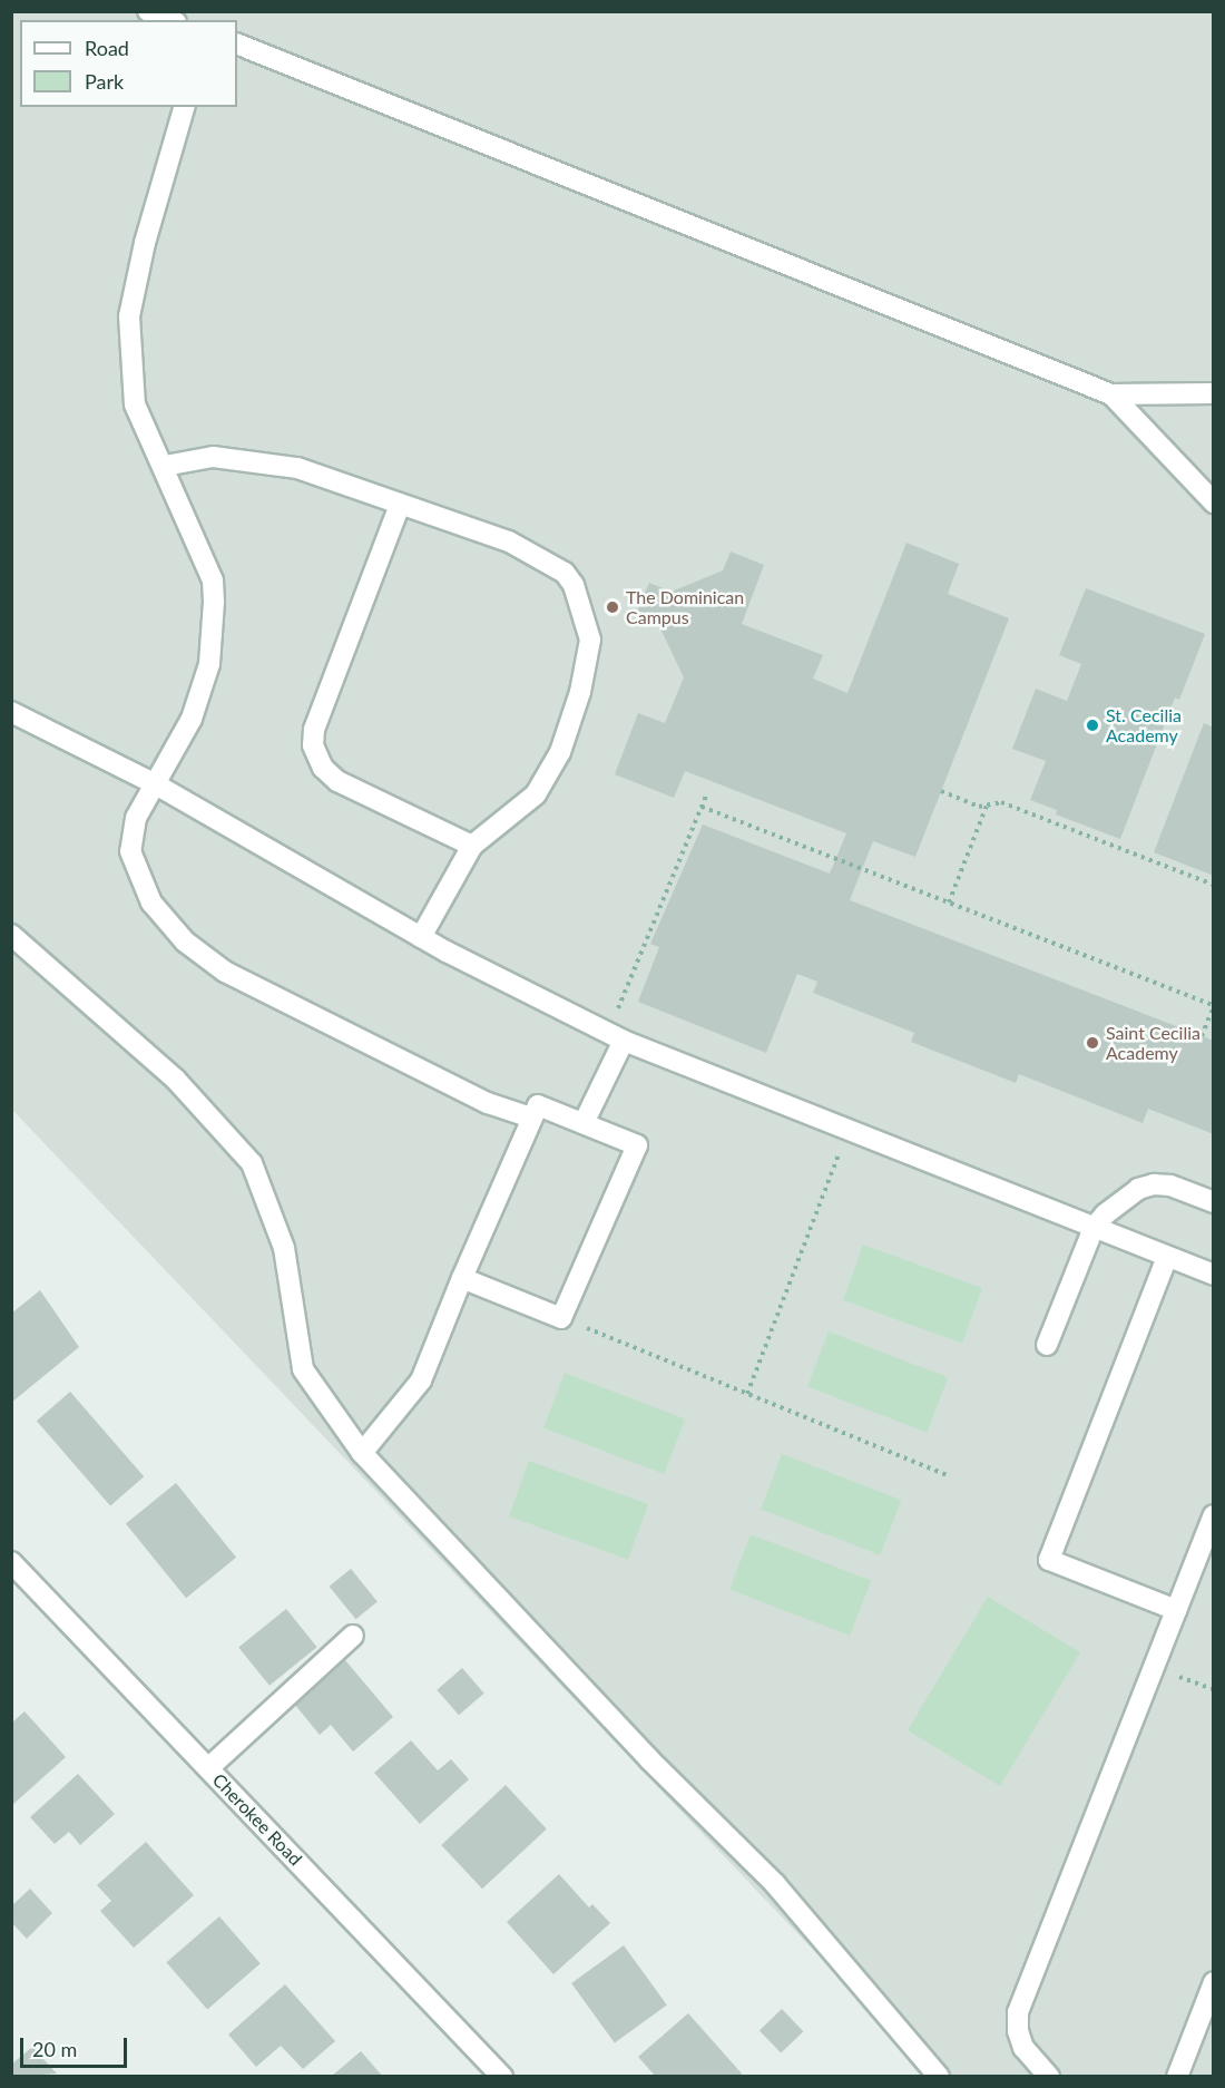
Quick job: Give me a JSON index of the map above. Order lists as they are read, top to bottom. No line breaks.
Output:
{"streets":{"street":["Cherokee Road"]},"places":["The Dominican Campus","St. Cecilia Academy","Saint Cecilia Academy"],"legend":["Road","Park"],"scale_bar":"20 m"}
